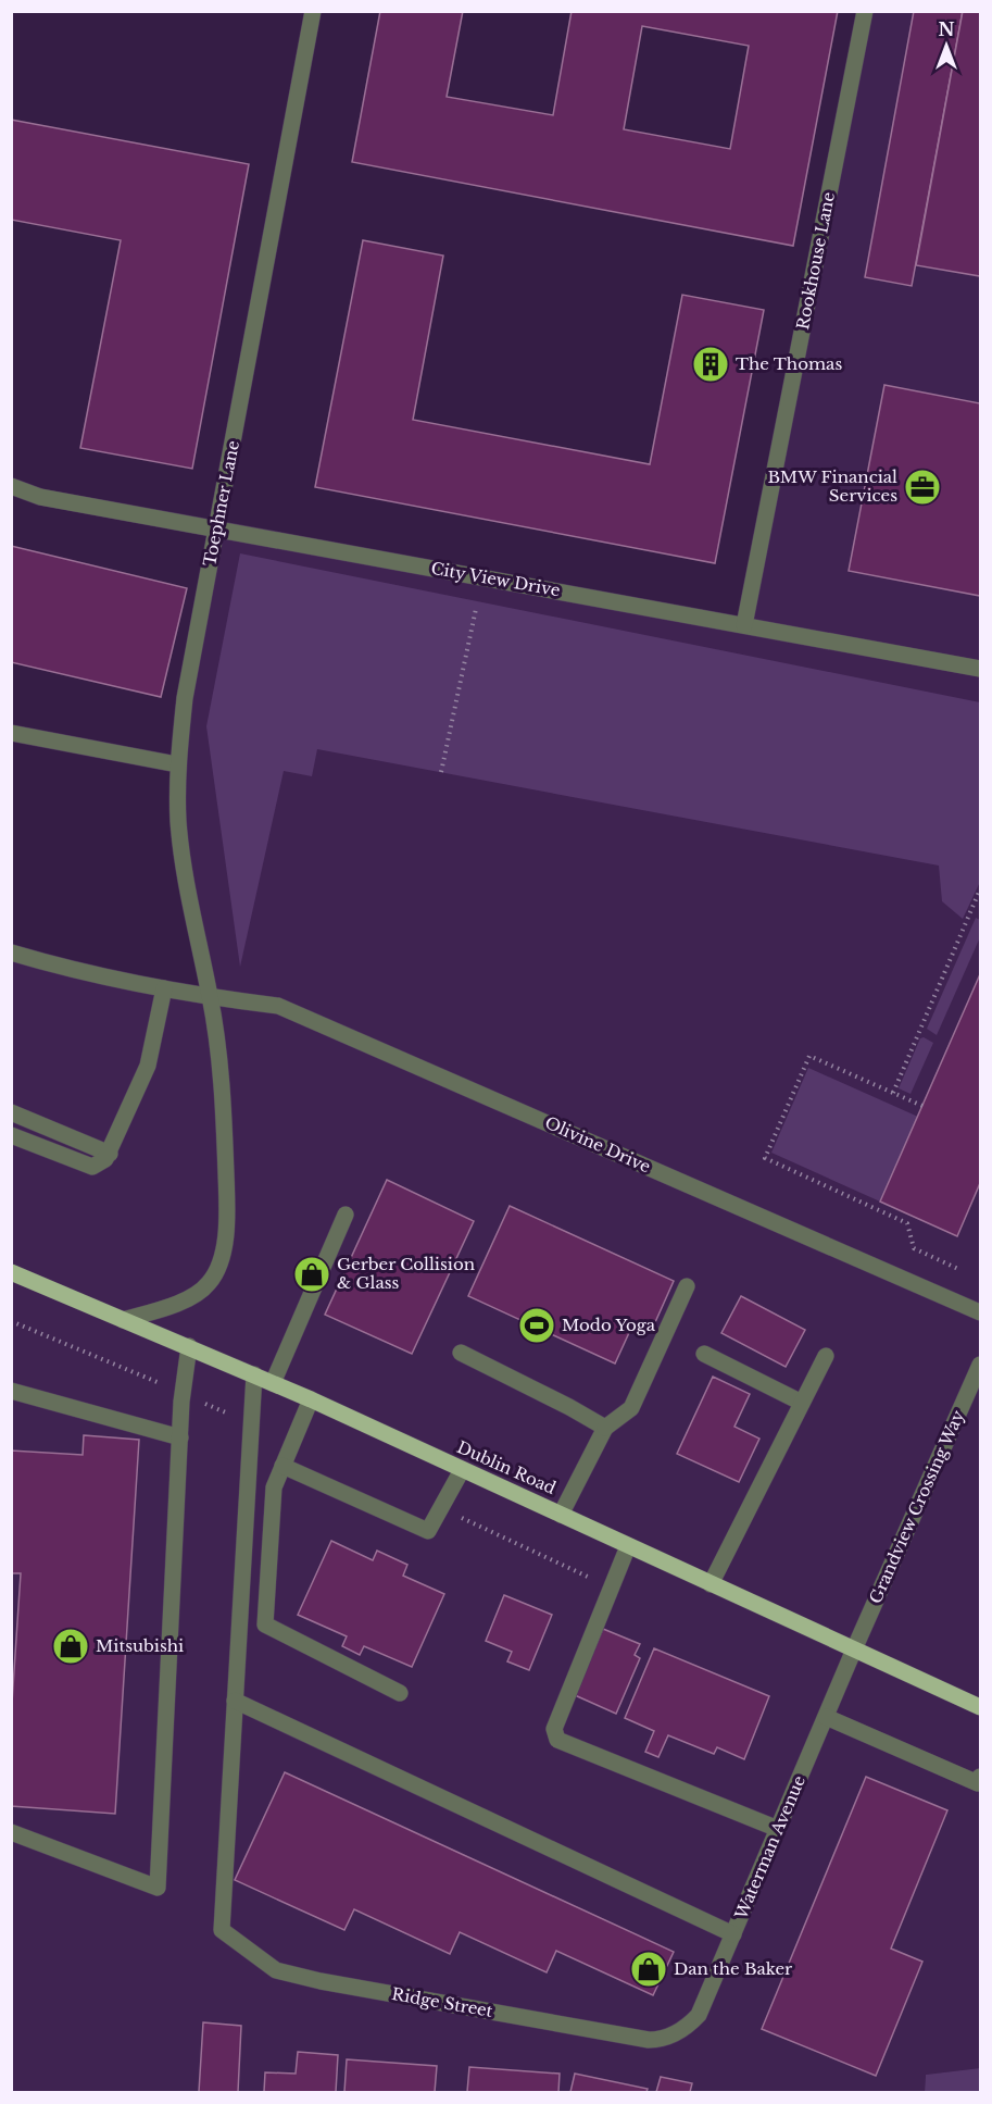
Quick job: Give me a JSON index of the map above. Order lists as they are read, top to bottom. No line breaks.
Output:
{"streets":{"main road":["Dublin Road"],"street":["Rookhouse Lane","Toephner Lane","City View Drive","Olivine Drive","Grandview Crossing Way","Waterman Avenue","Ridge Street"]},"crossings":[["Rookhouse Lane","City View Drive"],["Toephner Lane","City View Drive"],["Toephner Lane","Olivine Drive"],["Toephner Lane","Dublin Road"],["Dublin Road","Grandview Crossing Way"],["Dublin Road","Waterman Avenue"],["Grandview Crossing Way","Waterman Avenue"],["Waterman Avenue","Ridge Street"]],"places":{"building":["The Thomas"],"office":["BMW Financial Services"],"shop":["Gerber Collision & Glass","Mitsubishi","Dan the Baker"],"sports":["Modo Yoga"]},"north":"top"}
